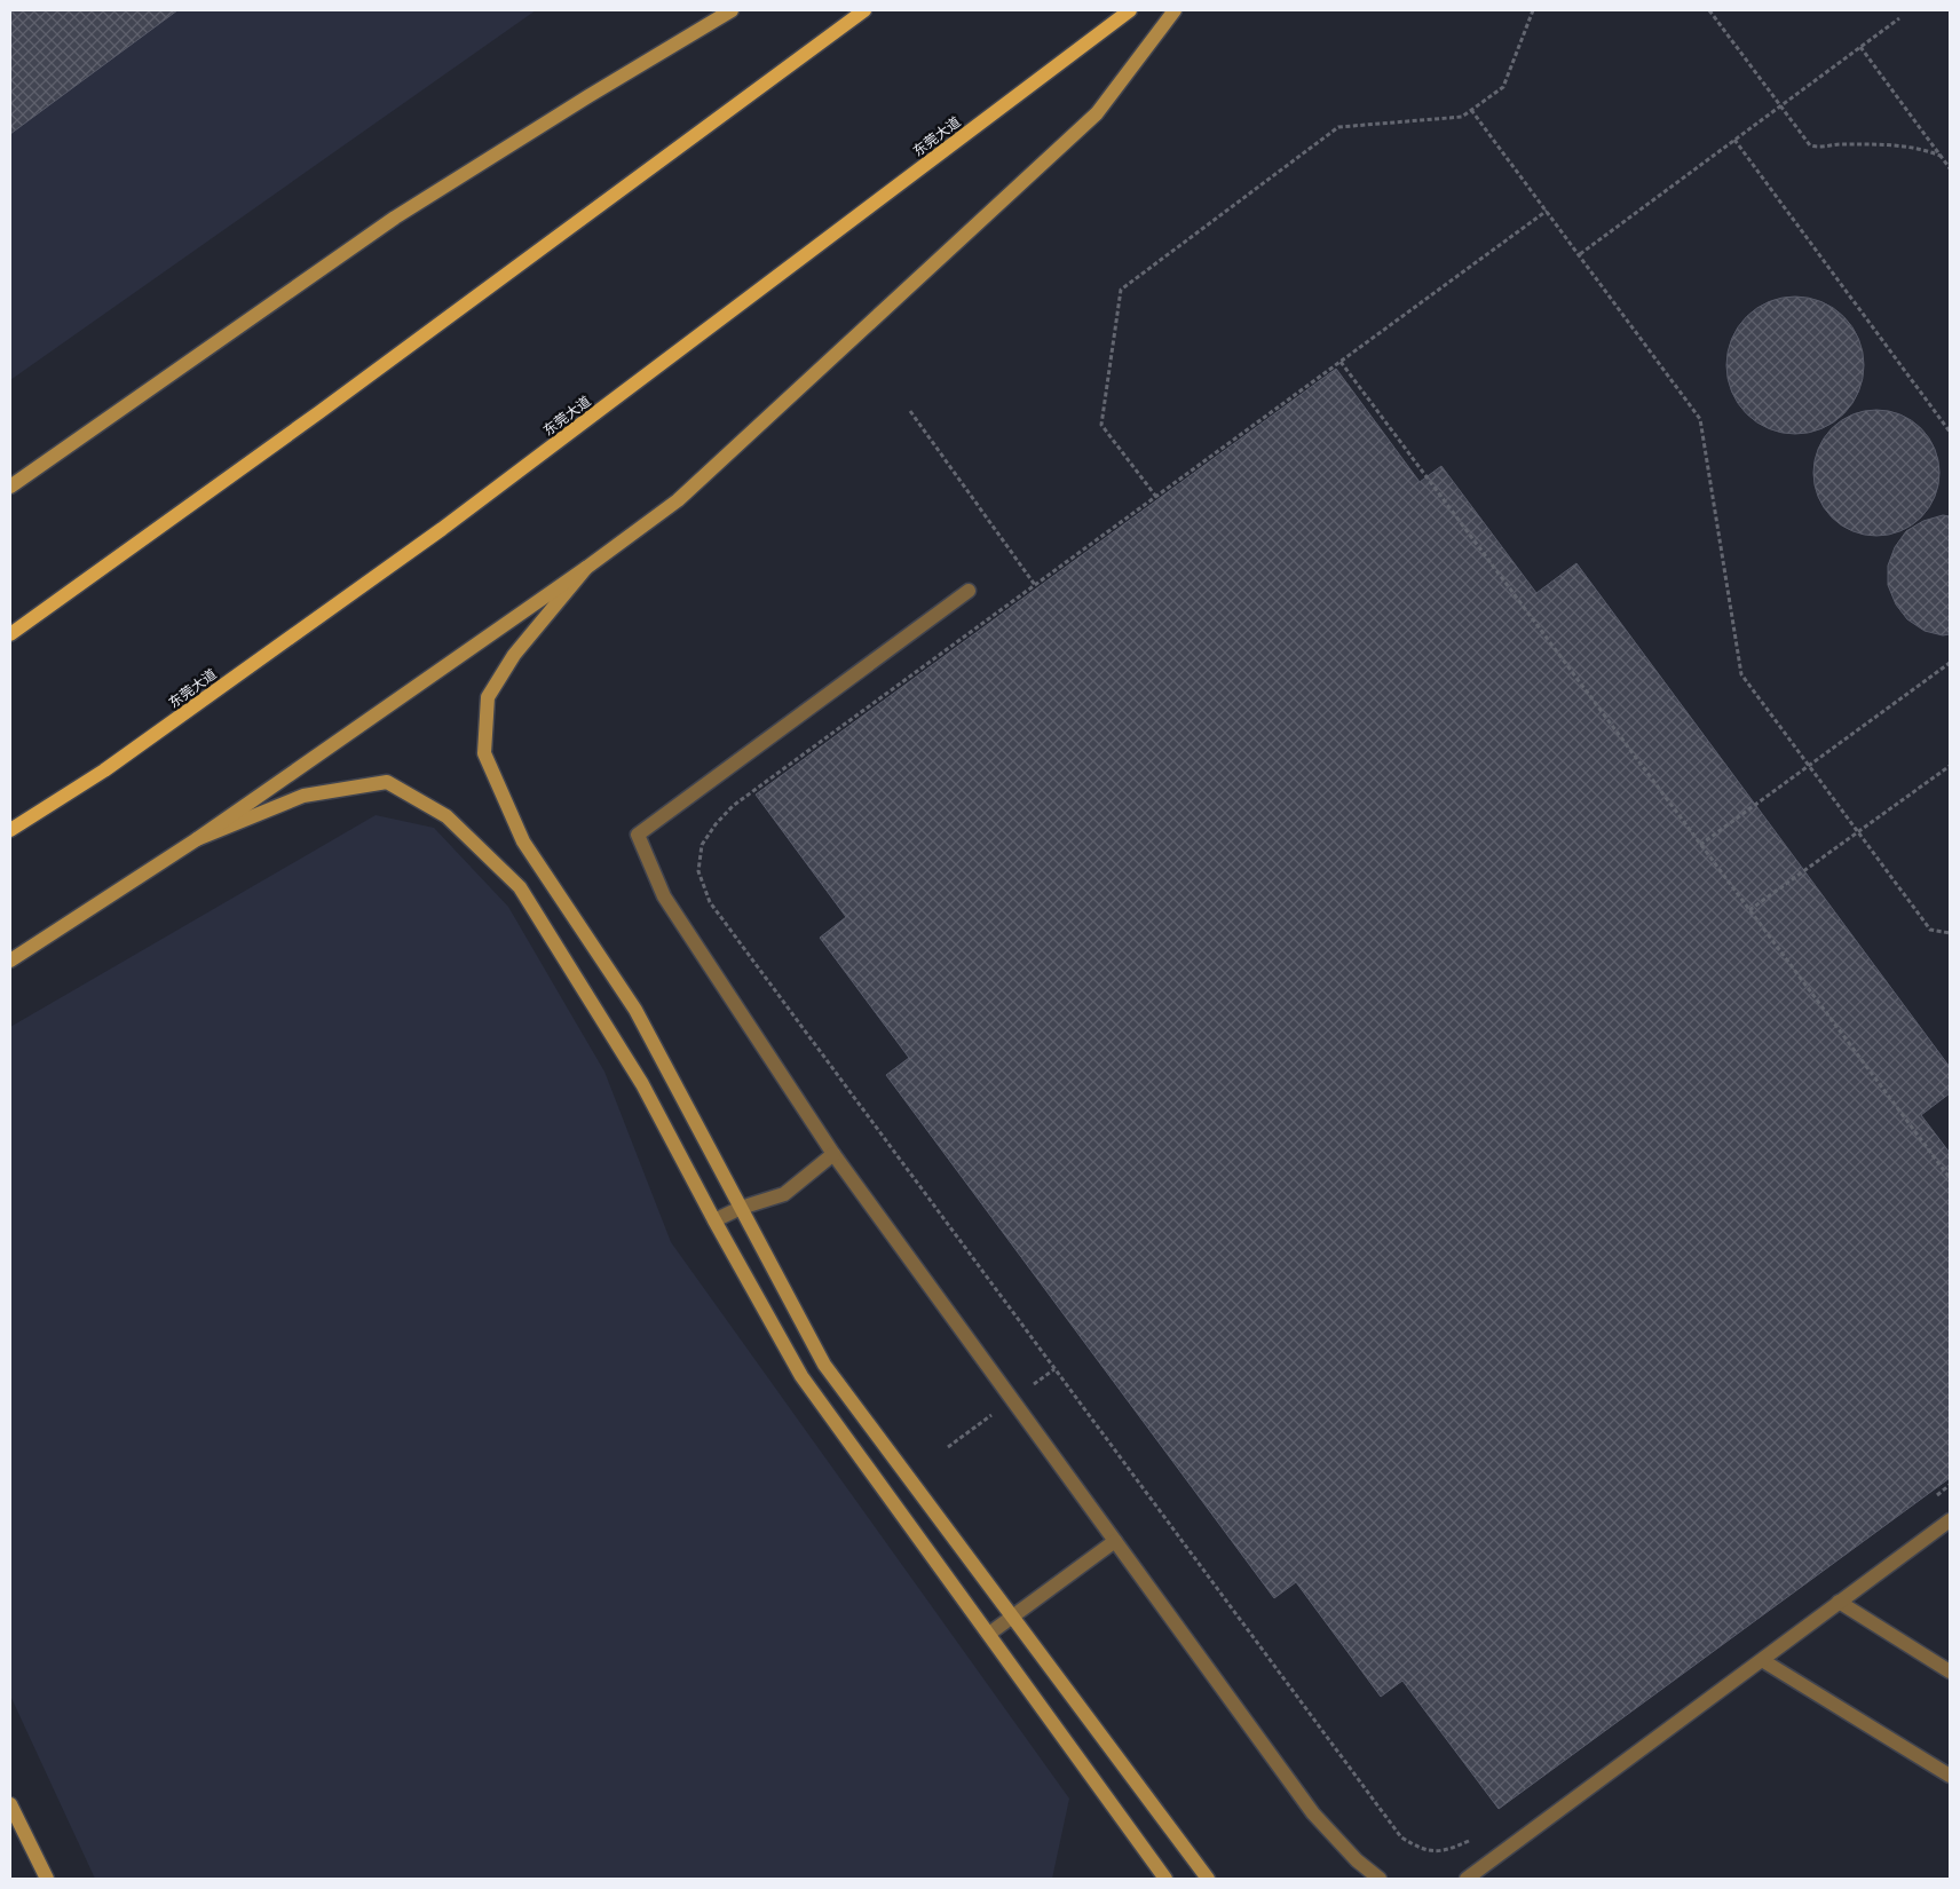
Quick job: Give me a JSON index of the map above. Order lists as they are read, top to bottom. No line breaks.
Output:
{"streets":{"main road":["东莞大道"]}}
